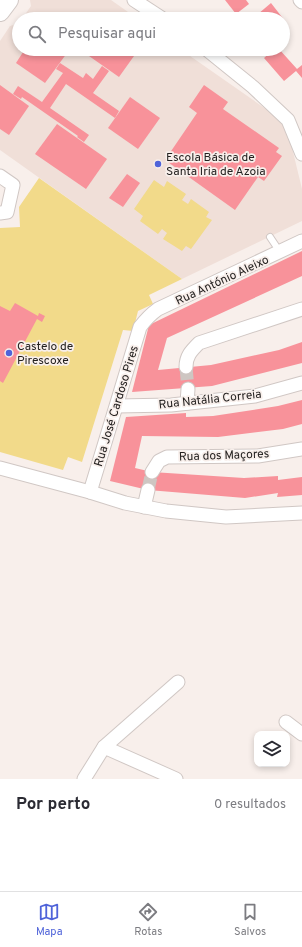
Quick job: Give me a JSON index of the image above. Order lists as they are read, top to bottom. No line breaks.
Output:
{"streets":{"street":["Rua António Aleixo","Rua Natália Correia","Rua José Cardoso Pires","Rua dos Maçores"]},"crossings":[["Rua António Aleixo","Rua José Cardoso Pires"],["Rua Natália Correia","Rua José Cardoso Pires"]],"places":["Escola Básica de Santa Iria de Azoia","Castelo de Pirescoxe"],"page":{"search":"Pesquisar aqui","heading":["Por perto","0 resultados"],"nav":["Mapa","Rotas","Salvos"]}}
